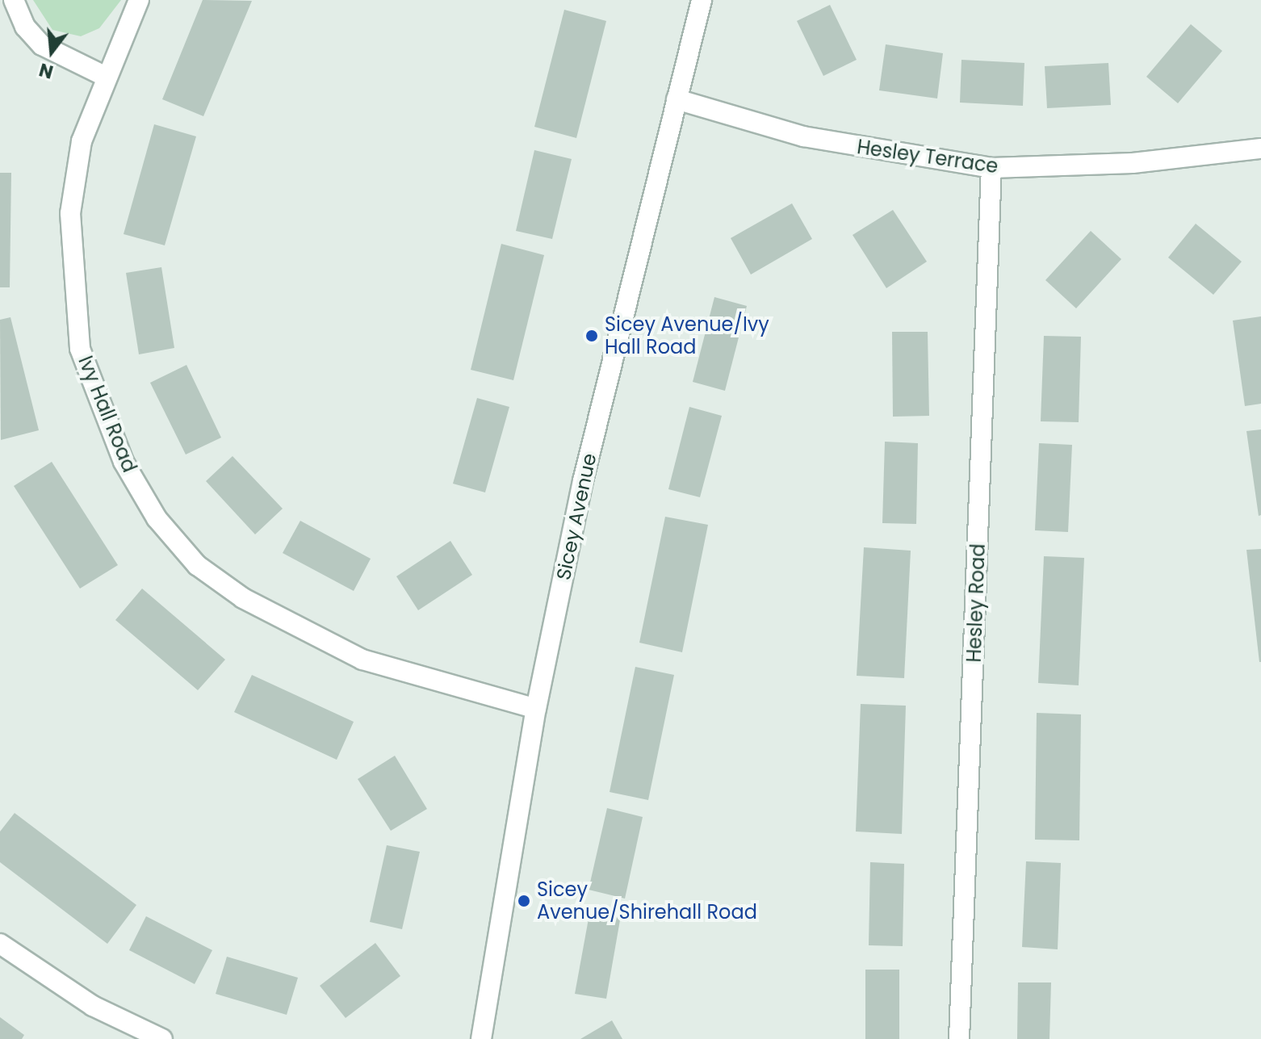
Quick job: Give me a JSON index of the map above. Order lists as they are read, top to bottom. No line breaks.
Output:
{"streets":{"street":["Hesley Terrace","Ivy Hall Road","Sicey Avenue","Hesley Road"]},"crossings":[["Hesley Terrace","Sicey Avenue"],["Hesley Terrace","Hesley Road"],["Ivy Hall Road","Sicey Avenue"]],"places":["Sicey Avenue/Ivy Hall Road","Sicey Avenue/Shirehall Road"],"north":"bottom"}
